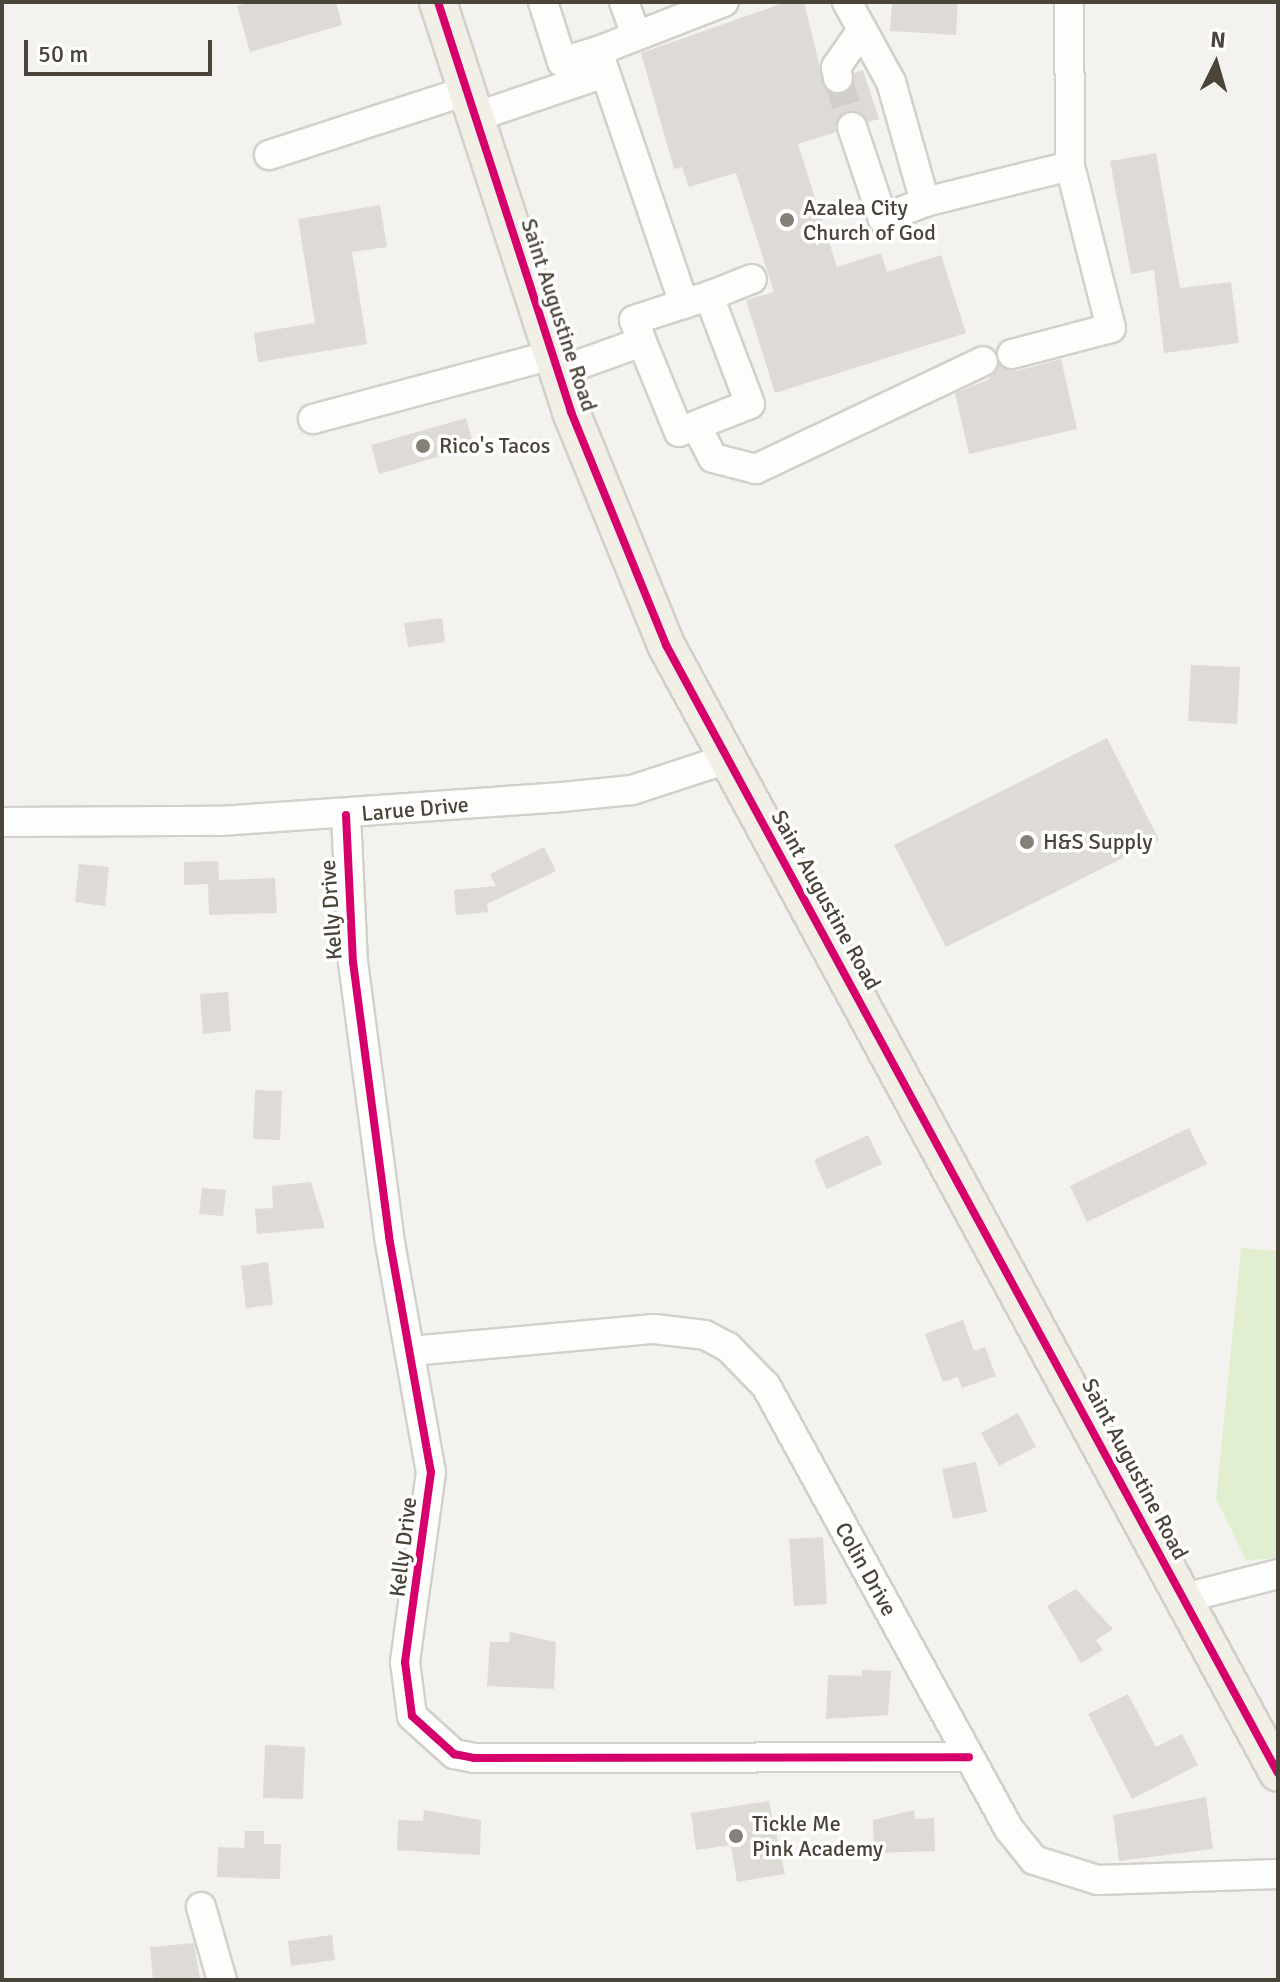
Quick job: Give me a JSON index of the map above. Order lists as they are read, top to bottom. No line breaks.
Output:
{"streets":{"main road":["Saint Augustine Road"],"street":["Larue Drive","Kelly Drive","Colin Drive"]},"crossings":[["Saint Augustine Road","Larue Drive"],["Larue Drive","Kelly Drive"],["Kelly Drive","Colin Drive"]],"places":["Azalea City Church of God","Rico's Tacos","H&S Supply","Tickle Me Pink Academy"],"scale_bar":"50 m","north":"top"}
